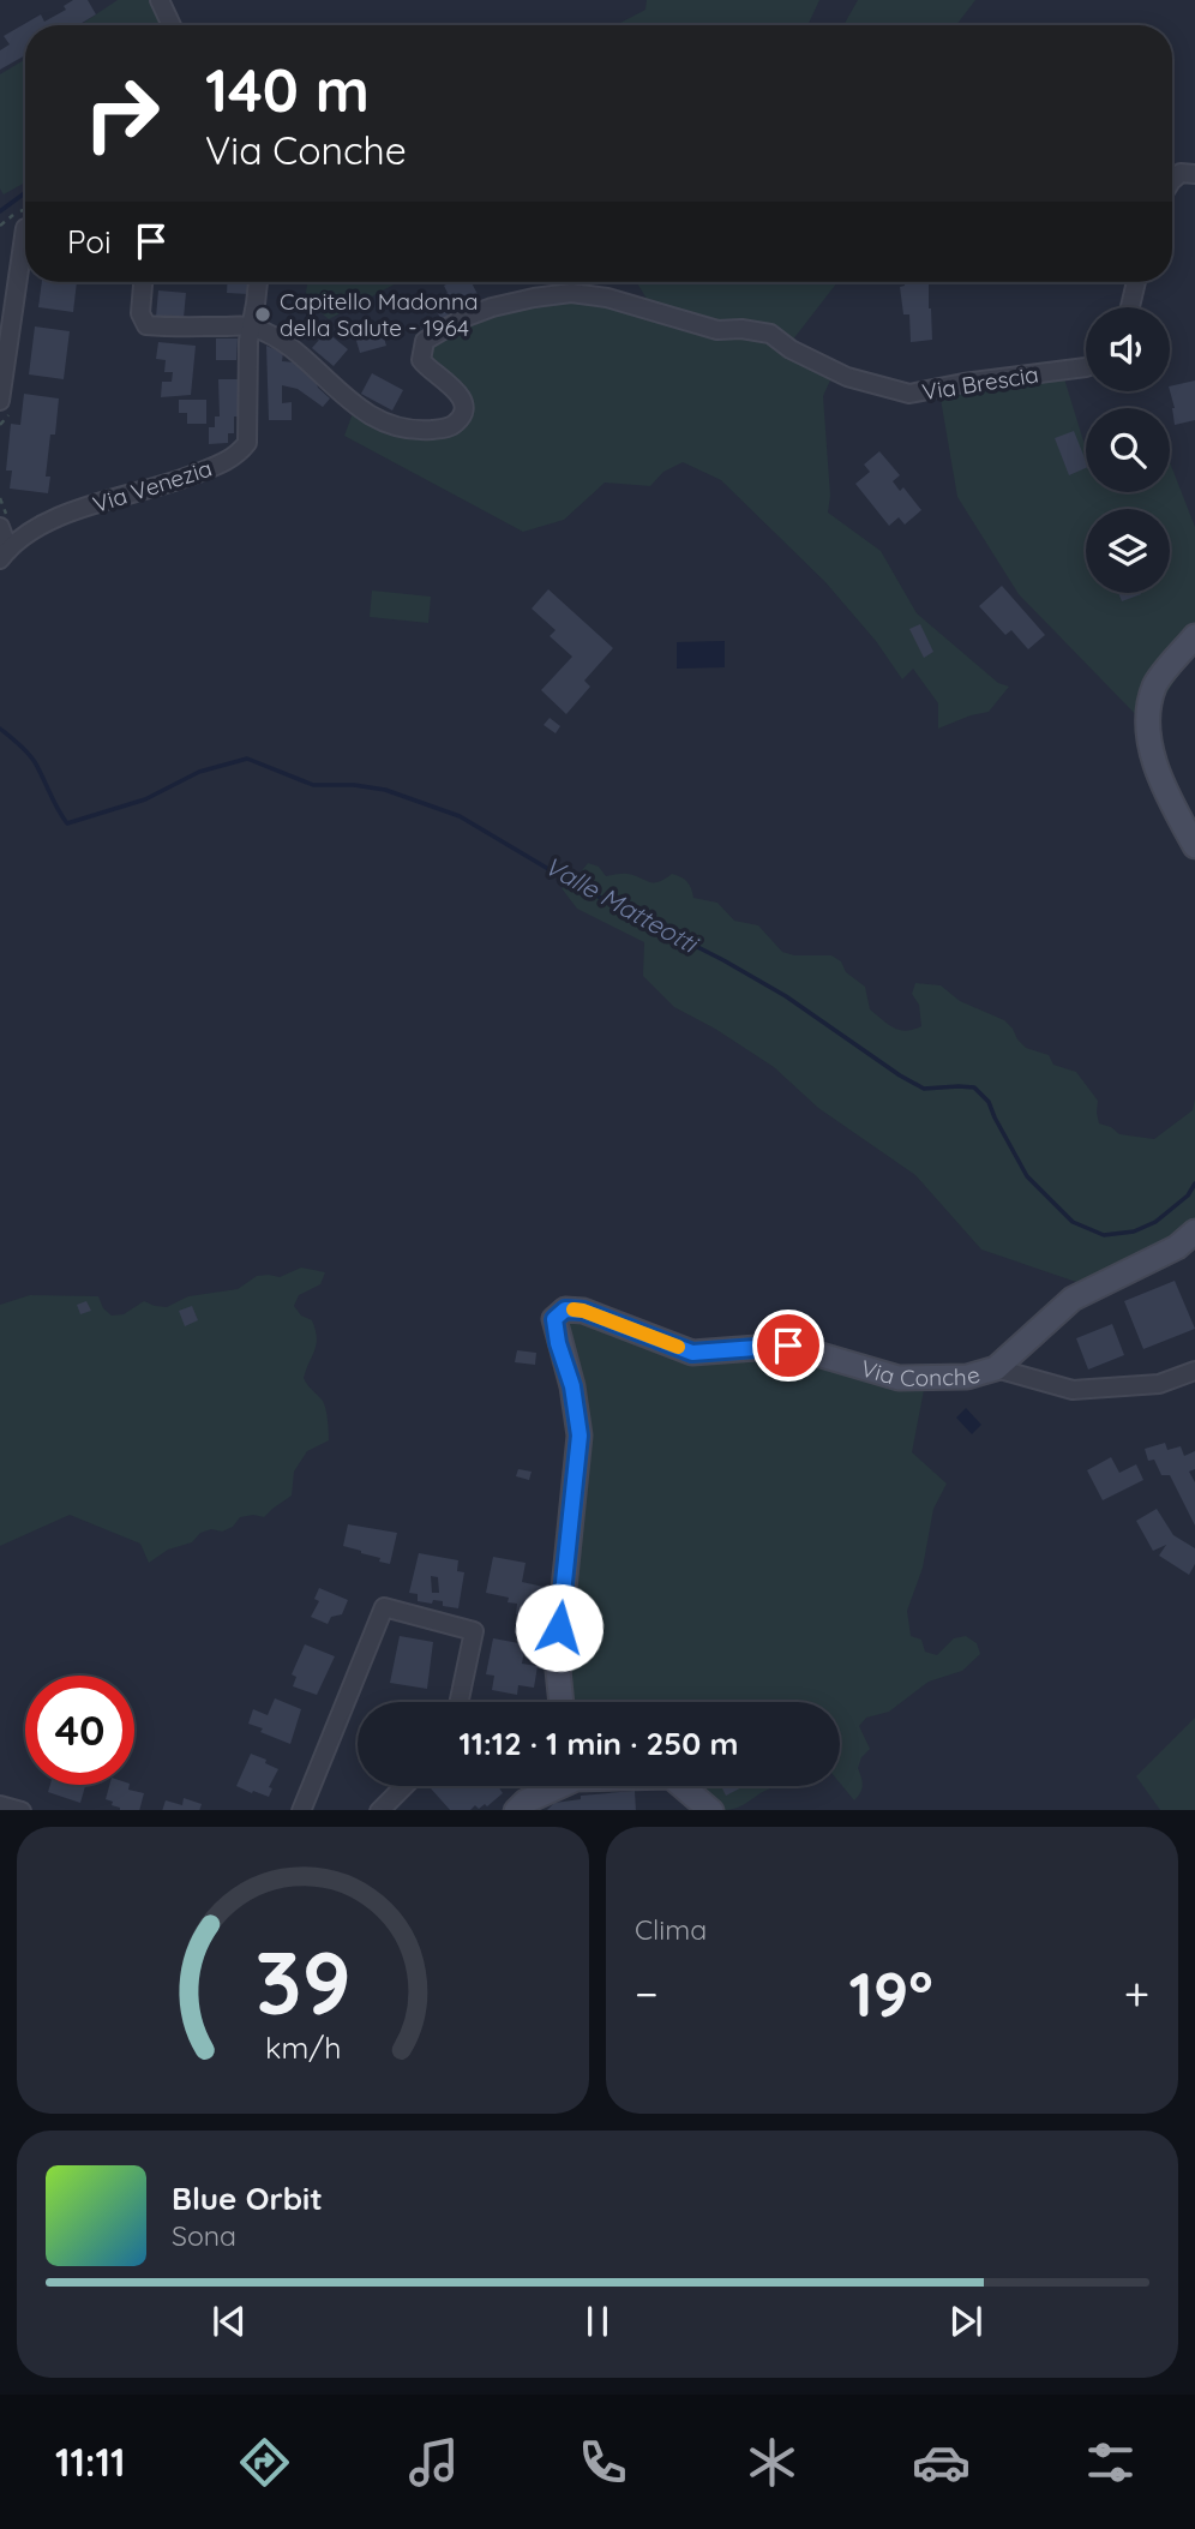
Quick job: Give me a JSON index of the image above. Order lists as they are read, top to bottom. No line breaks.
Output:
{"streets":{"street":["Via Brescia","Via Venezia","Via Conche"]},"crossings":[["Via Brescia","Via Venezia"]],"water":["Valle Matteotti"],"places":["Capitello Madonna della Salute - 1964"],"page":{"turn":["140 m","Via Conche"],"then":"Poi","limit":"40","trip":"11:12 · 1 min · 250 m","tile":"Clima","heat":["−","19°","+"],"song":["Blue Orbit","Sona"],"tabs":"11:11","gauge":["39","km/h"]}}
